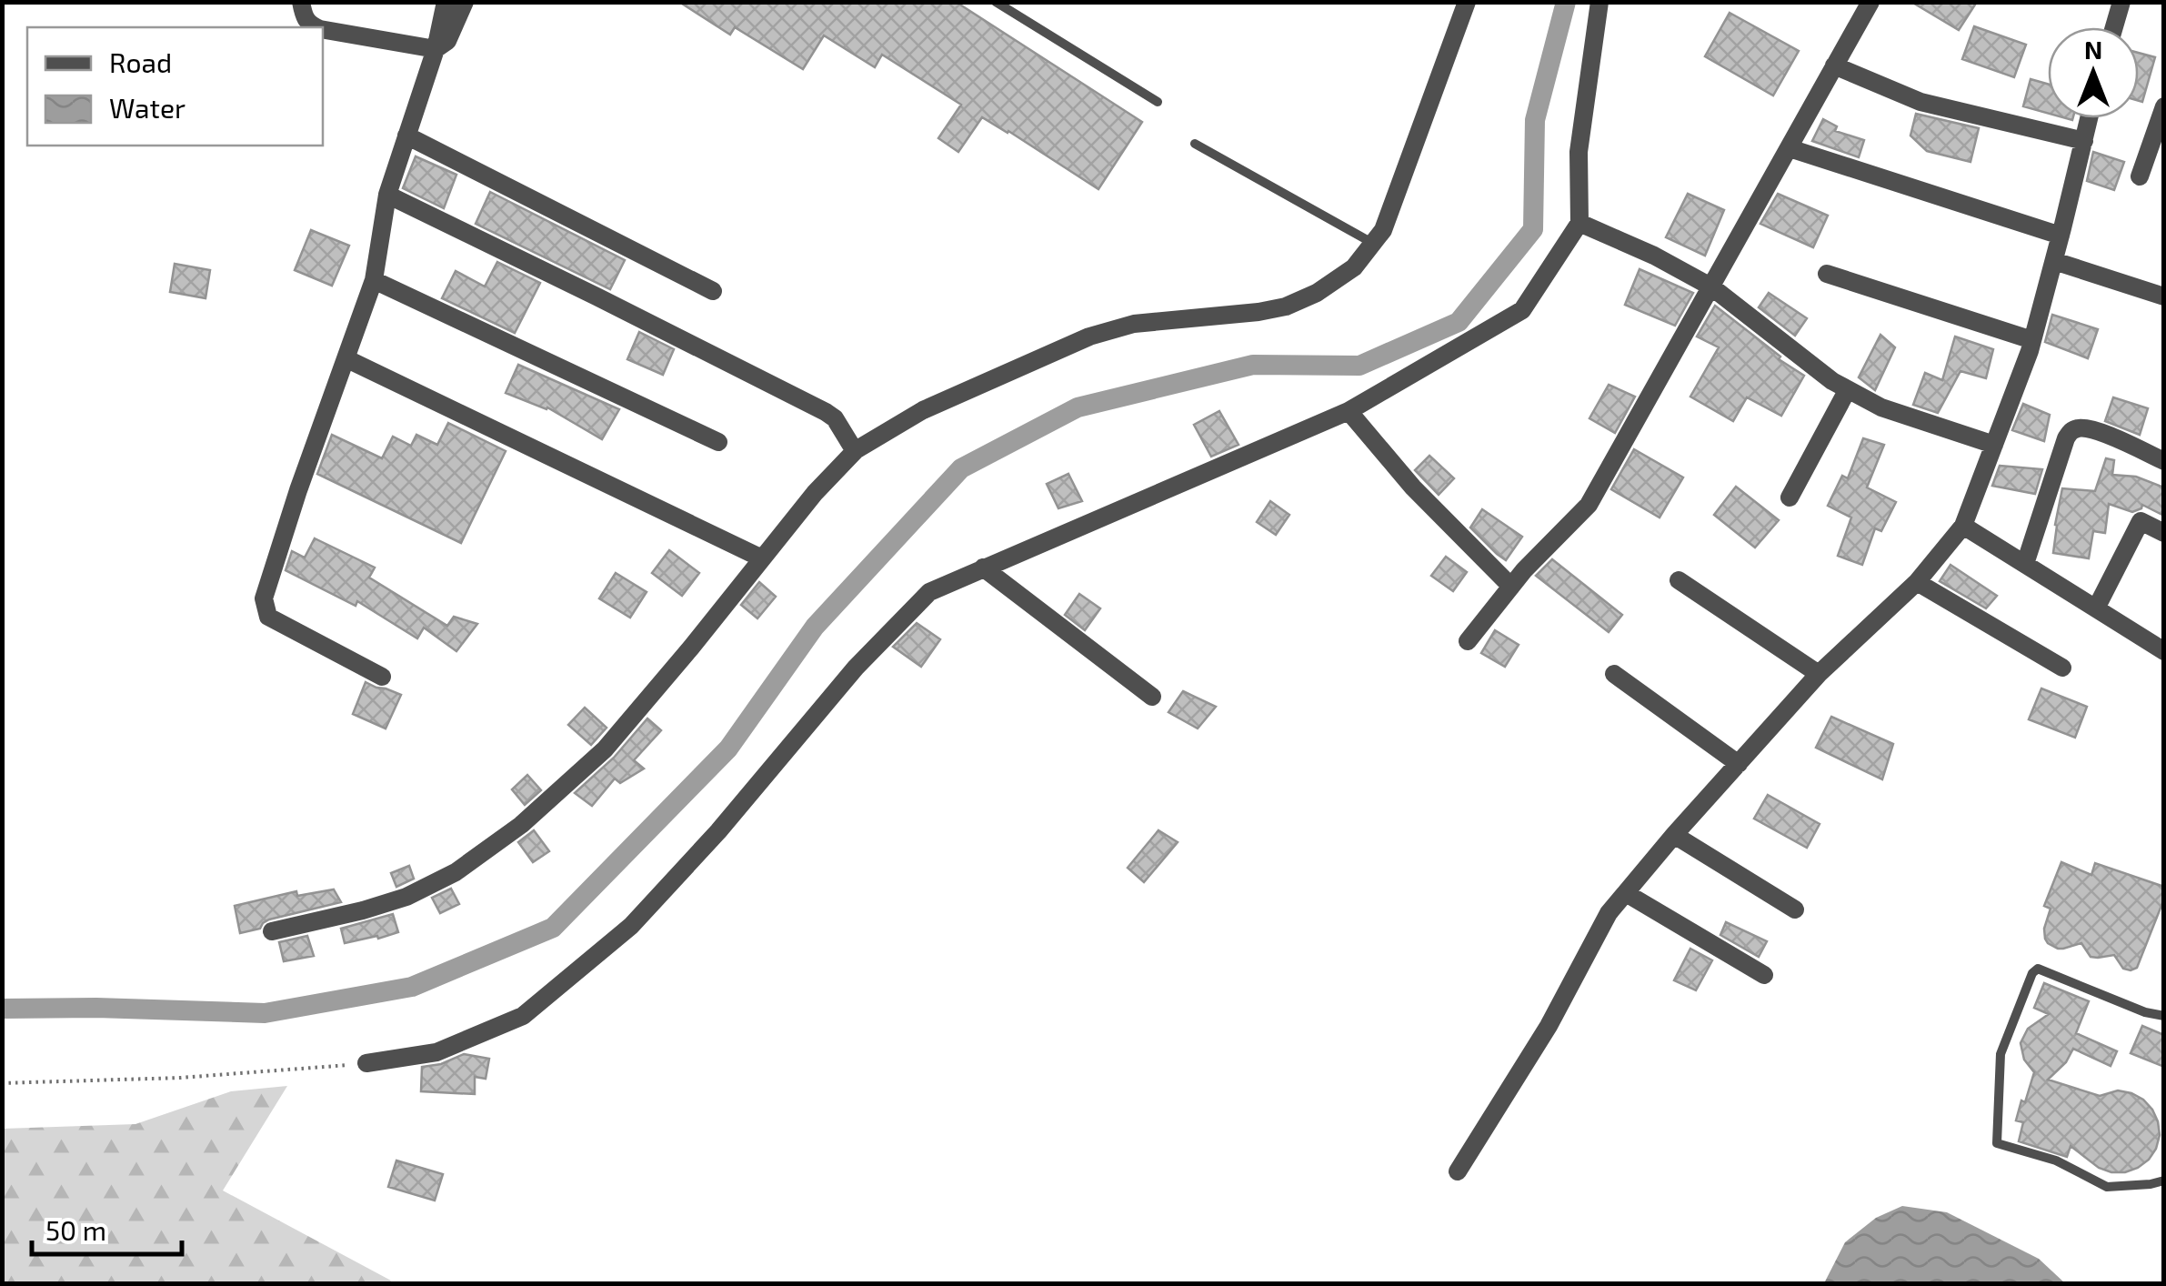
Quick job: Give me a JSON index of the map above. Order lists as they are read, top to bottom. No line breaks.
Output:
{"legend":["Road","Water"],"scale_bar":"50 m","north":"top"}
